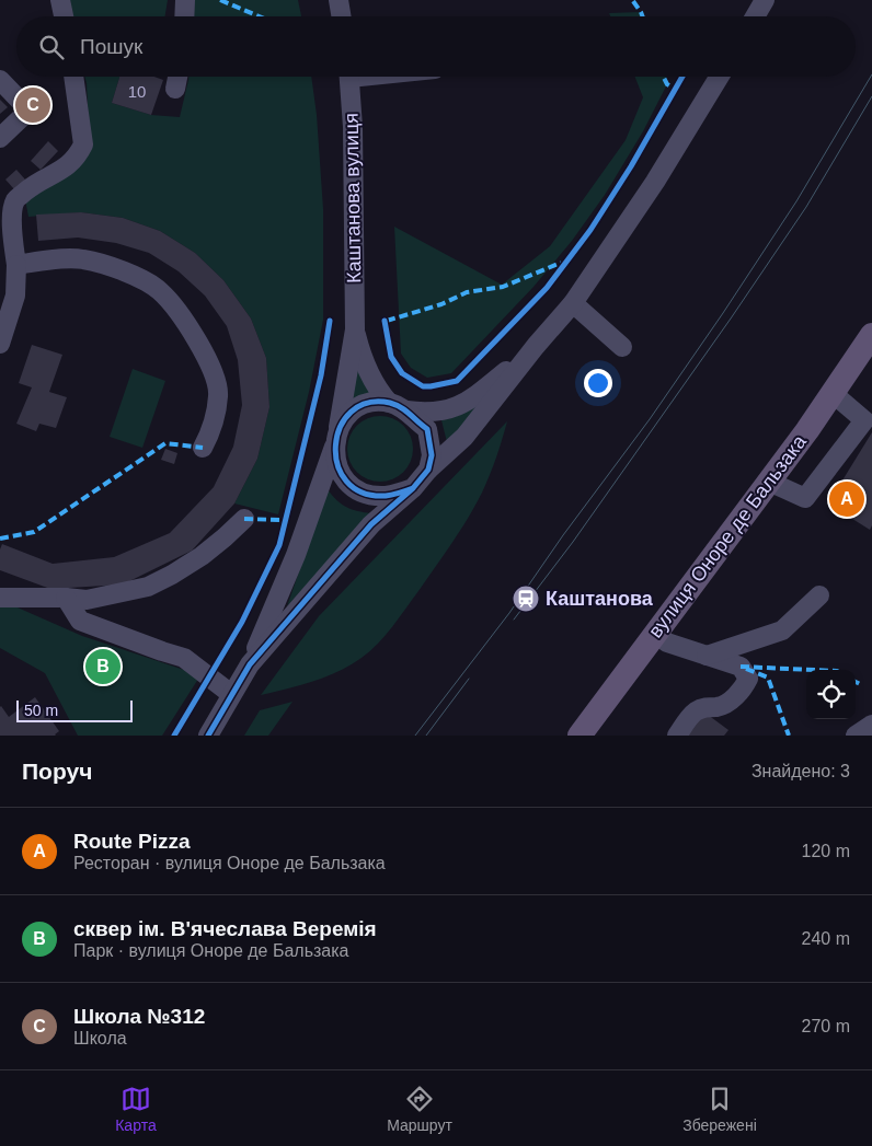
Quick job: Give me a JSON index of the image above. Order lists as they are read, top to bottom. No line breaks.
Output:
{"streets":{"main road":["вулиця Оноре де Бальзака"],"street":["Каштанова вулиця"]},"places":{"station":["Каштанова"]},"house_numbers":["10"],"scale_bar":"50 m","page":{"search":"Пошук","pins":["C","A","B"],"scale":"50 m","heading":["Поруч","Знайдено: 3"],"list":[{"mark":"A","name":"Route Pizza","note":"Ресторан · вулиця Оноре де Бальзака","value":"120 m"},{"mark":"B","name":"сквер ім. В'ячеслава Веремія","note":"Парк · вулиця Оноре де Бальзака","value":"240 m"},{"mark":"C","name":"Школа №312","note":"Школа","value":"270 m"}],"nav":["Карта","Маршрут","Збережені"]}}
